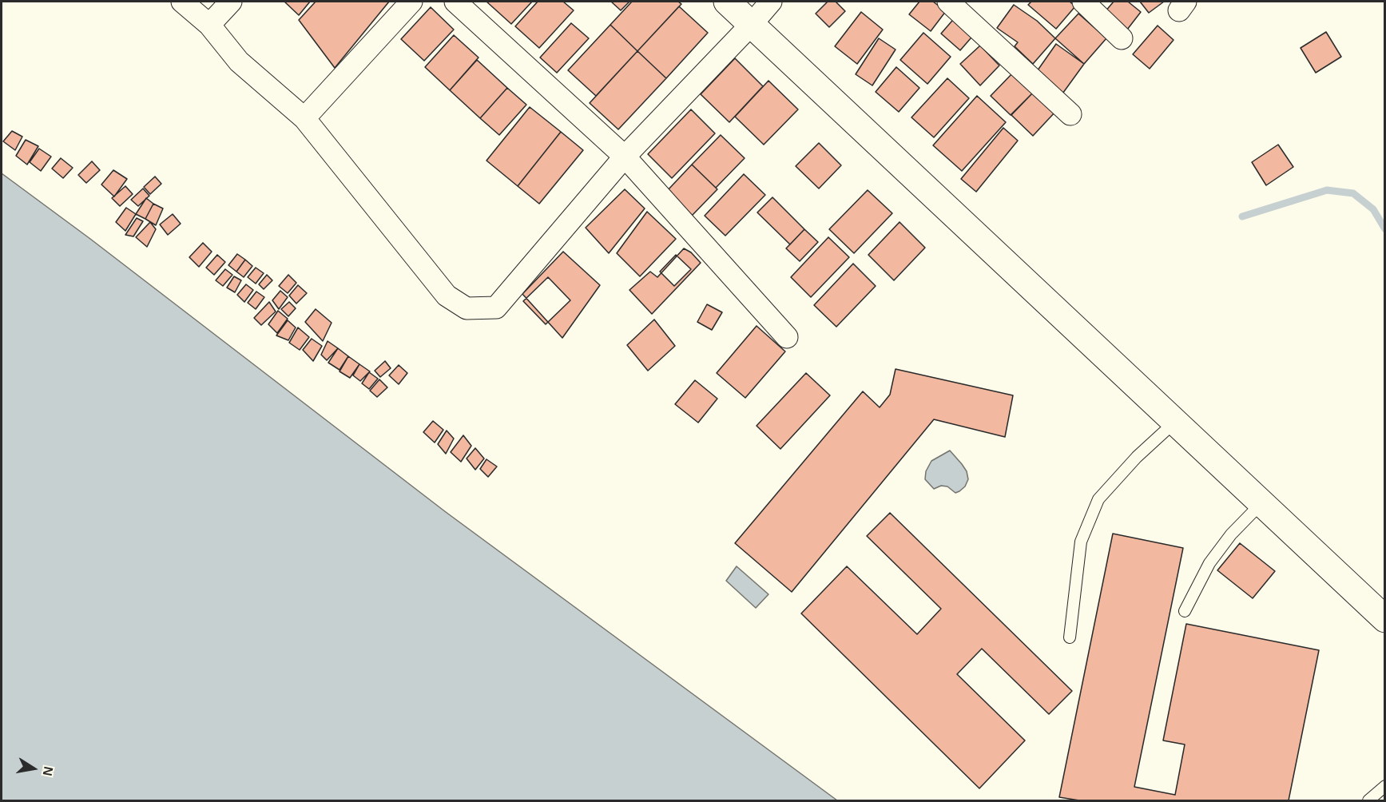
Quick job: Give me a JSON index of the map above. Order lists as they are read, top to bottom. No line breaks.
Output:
{"north":"right"}
